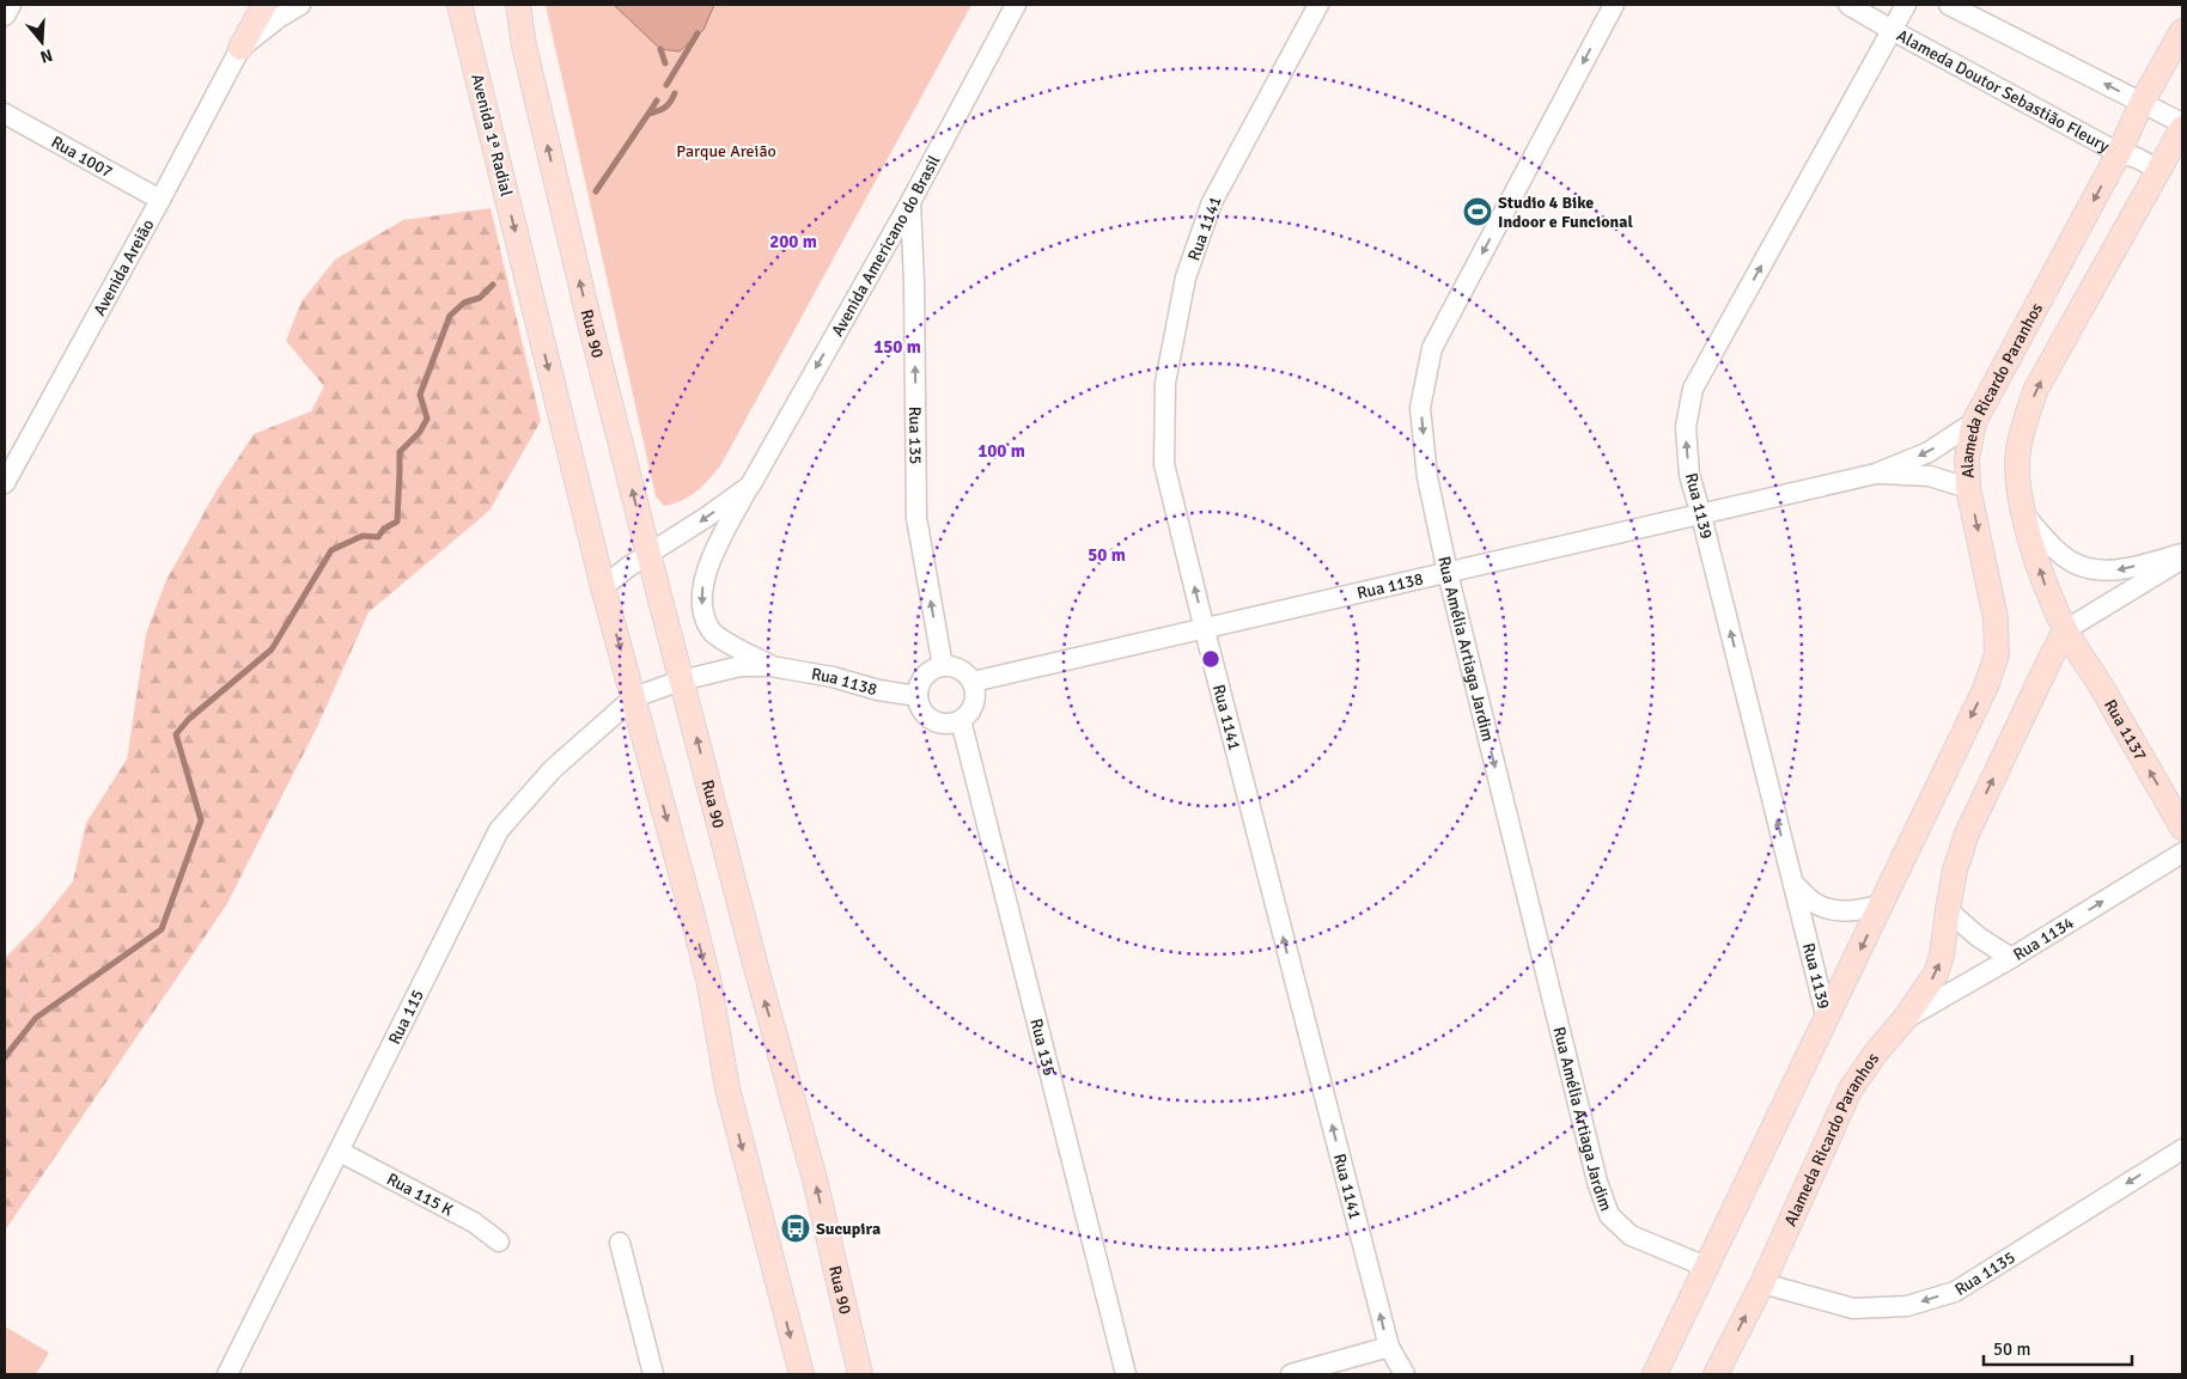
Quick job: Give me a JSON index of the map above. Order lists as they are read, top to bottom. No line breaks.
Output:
{"streets":{"main road":["Avenida 1ª Radial","Rua 90","Alameda Ricardo Paranhos","Rua 1137"],"street":["Alameda Doutor Sebastião Fleury","Rua 1007","Rua 1141","Avenida Americano do Brasil","Avenida Areião","Rua 135","Rua 1139","Rua 1138","Rua Amélia Artiaga Jardim","Rua 1134","Rua 115","Rua 115 K","Rua 1135"]},"crossings":[["Alameda Doutor Sebastião Fleury","Alameda Ricardo Paranhos"],["Alameda Doutor Sebastião Fleury","Rua 1139"],["Avenida 1ª Radial","Avenida Americano do Brasil"],["Rua 1007","Avenida Areião"],["Rua 1141","Rua 1138"],["Avenida Americano do Brasil","Rua 90"],["Avenida Americano do Brasil","Rua 135"],["Avenida Americano do Brasil","Rua 1138"],["Rua 90","Rua 1138"],["Alameda Ricardo Paranhos","Rua 1139"],["Alameda Ricardo Paranhos","Rua 1138"],["Alameda Ricardo Paranhos","Rua Amélia Artiaga Jardim"],["Alameda Ricardo Paranhos","Rua 1137"],["Alameda Ricardo Paranhos","Rua 1134"],["Alameda Ricardo Paranhos","Rua 1135"],["Rua 135","Rua 1138"],["Rua 1139","Rua 1138"],["Rua 1138","Rua Amélia Artiaga Jardim"],["Rua 1138","Rua 115"],["Rua 115","Rua 115 K"]],"one_way":["Avenida 1ª Radial","Rua 1141","Avenida Americano do Brasil","Rua 135","Rua 1139","Rua Amélia Artiaga Jardim","Rua 1137","Rua 1134","Rua 1135"],"parks":["Parque Areião"],"places":{"sports":["Studio 4 Bike Indoor e Funcional"],"bus stop":["Sucupira"]},"scale_bar":"50 m","north":"bottom","rings":["200 m","150 m","100 m","50 m"]}
